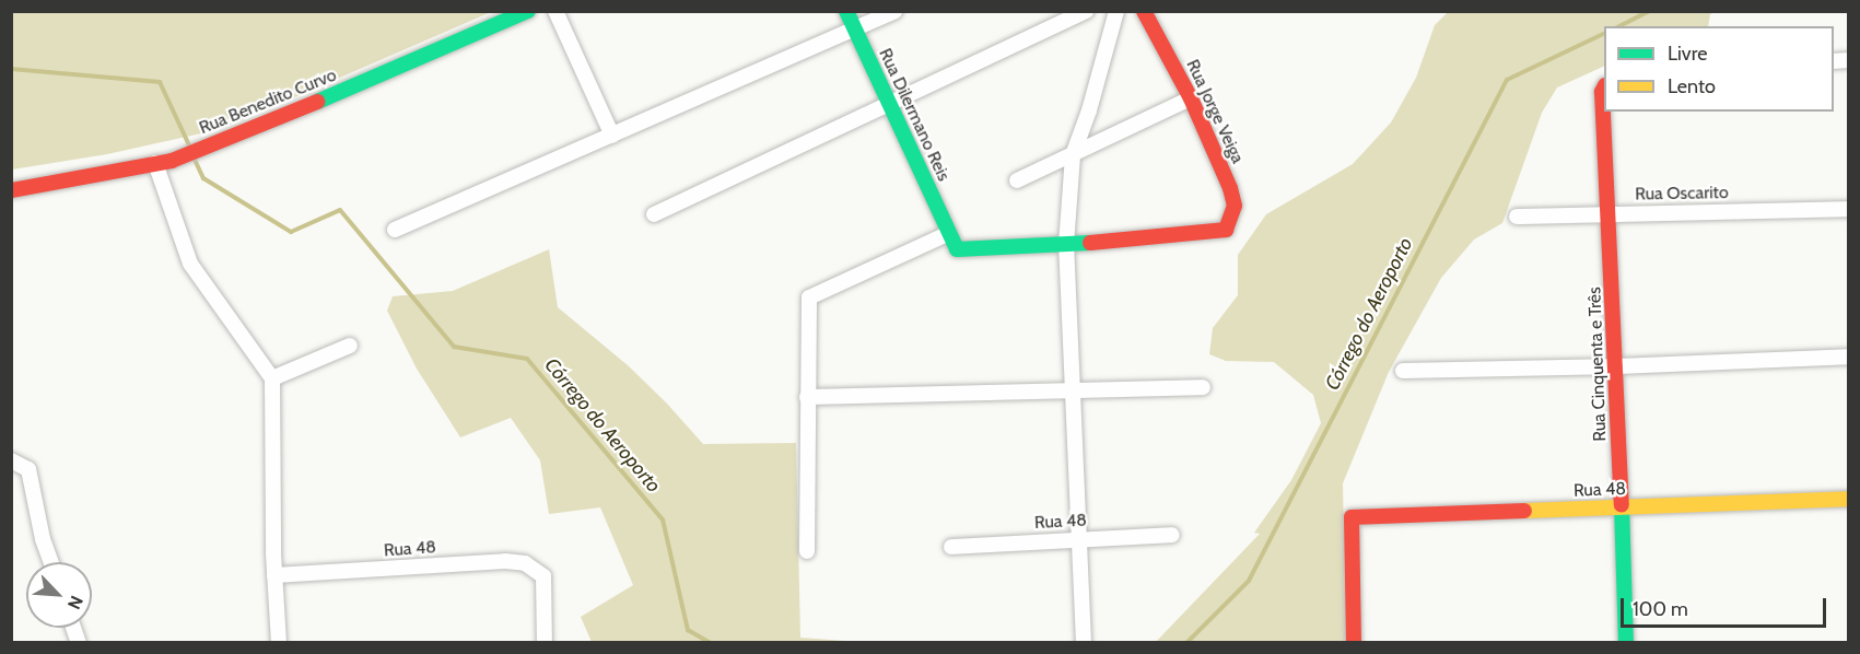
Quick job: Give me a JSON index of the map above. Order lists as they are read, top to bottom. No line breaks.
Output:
{"streets":{"street":["Rua Benedito Curvo","Rua Jorge Veiga","Rua Dilermano Reis","Rua Oscarito","Rua Cinquenta e Três","Rua 48"]},"crossings":[["Rua Oscarito","Rua Cinquenta e Três"],["Rua Cinquenta e Três","Rua 48"]],"water":["Córrego do Aeroporto"],"legend":["Livre","Lento"],"scale_bar":"100 m","north":"bottom right"}
